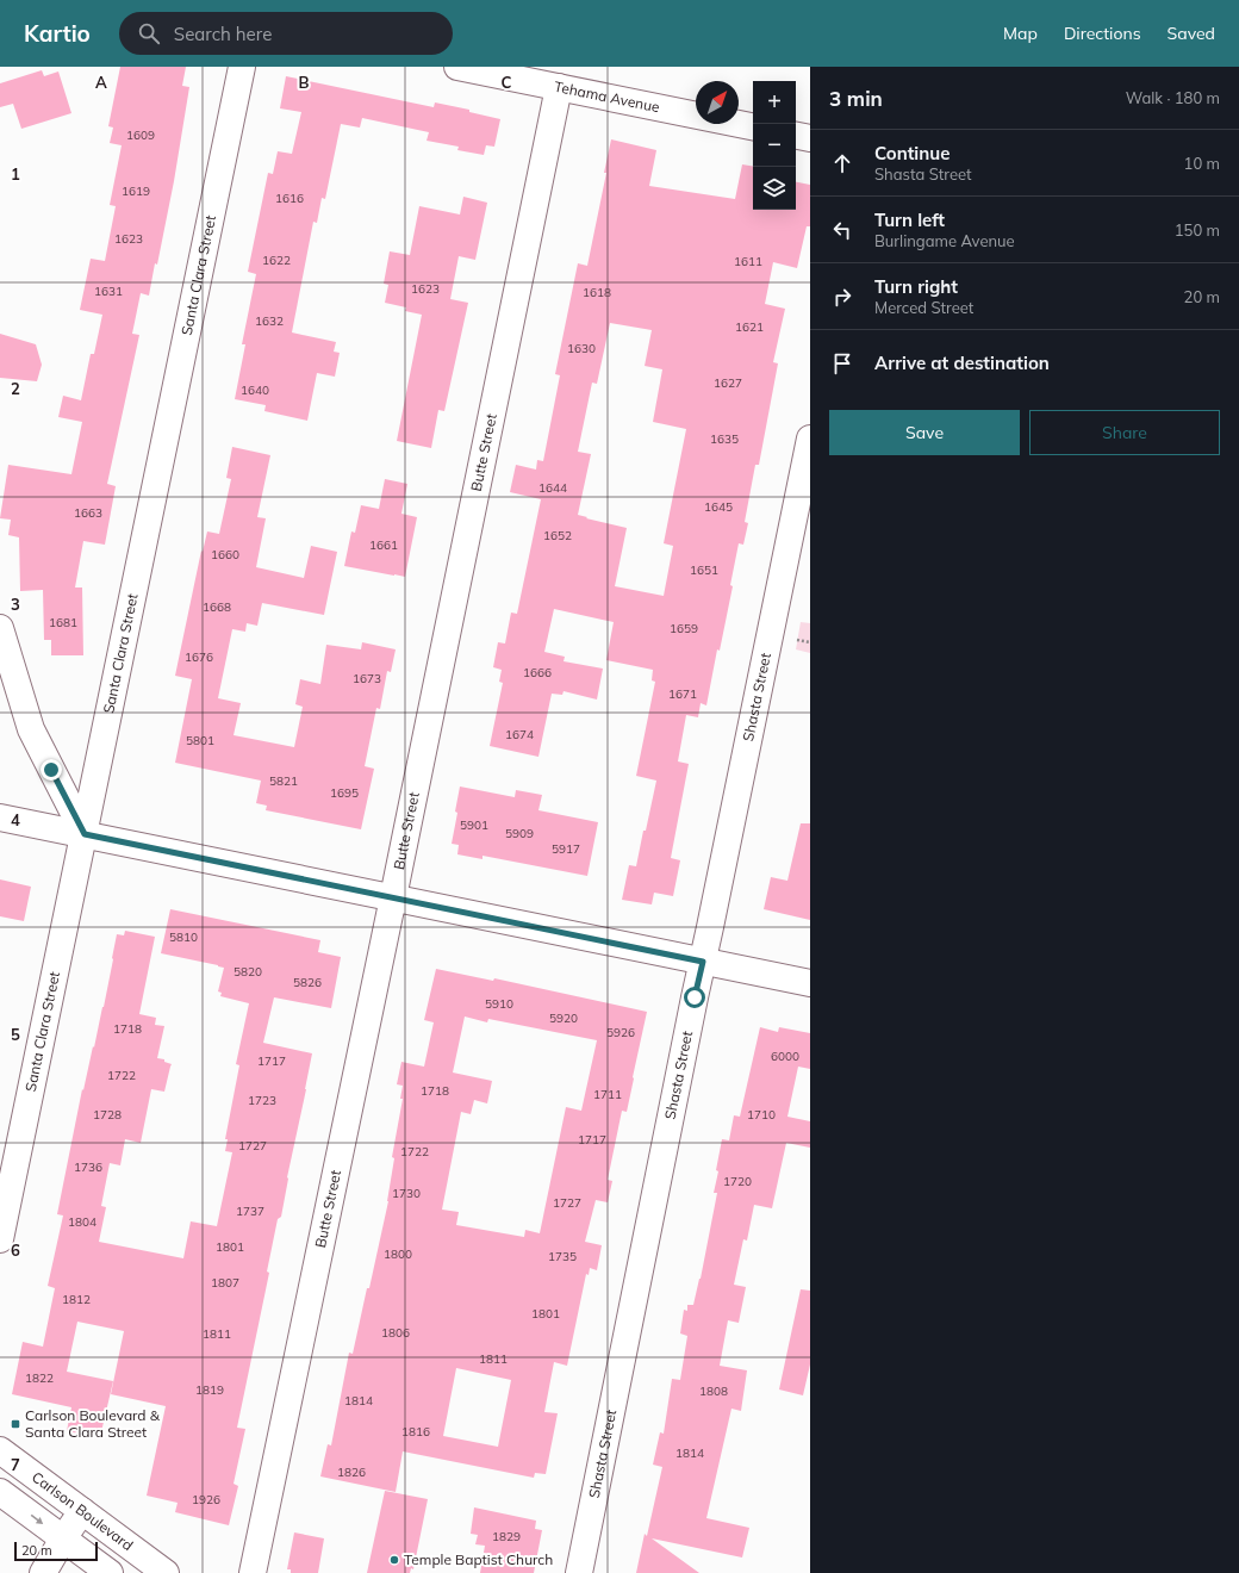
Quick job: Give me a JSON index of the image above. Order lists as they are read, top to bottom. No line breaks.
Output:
{"streets":{"street":["Tehama Avenue","Santa Clara Street","Butte Street","Shasta Street","Carlson Boulevard"]},"crossings":[["Tehama Avenue","Butte Street"]],"places":{"transit":["Carlson Boulevard & Santa Clara Street"],"other":["Temple Baptist Church"]},"house_numbers":["1609","1619","1616","1623","1622","1611","1623","1631","1618","1632","1621","1630","1627","1640","1635","1644","1645","1663","1652","1661","1660","1651","1668","1681","1659","1676","1666","1673","1671","1674","5801","5821","1695","5901","5909","5917","5810","5820","5826","5910","5920","1718","5926","6000","1717","1722","1718","1711","1723","1728","1710","1717","1727","1722","1736","1720","1730","1727","1737","1804","1801","1800","1735","1807","1812","1801","1806","1811","1811","1822","1819","1808","1814","1816","1814","1826","1926","1829"],"scale_bar":"20 m","north":"top right","page":{"header":"Kartio","search":"Search here","nav":["Map","Directions","Saved"],"heading":["3 min","Walk · 180 m"],"map_buttons":["+","−"],"list":[["Continue","Shasta Street","10 m"],["Turn left","Burlingame Avenue","150 m"],["Turn right","Merced Street","20 m"],"Arrive at destination"],"buttons":["Save","Share"],"scale":"20 m"},"grid":{"columns":["A","B","C"],"rows":["1","2","3","4","5","6","7"]}}
